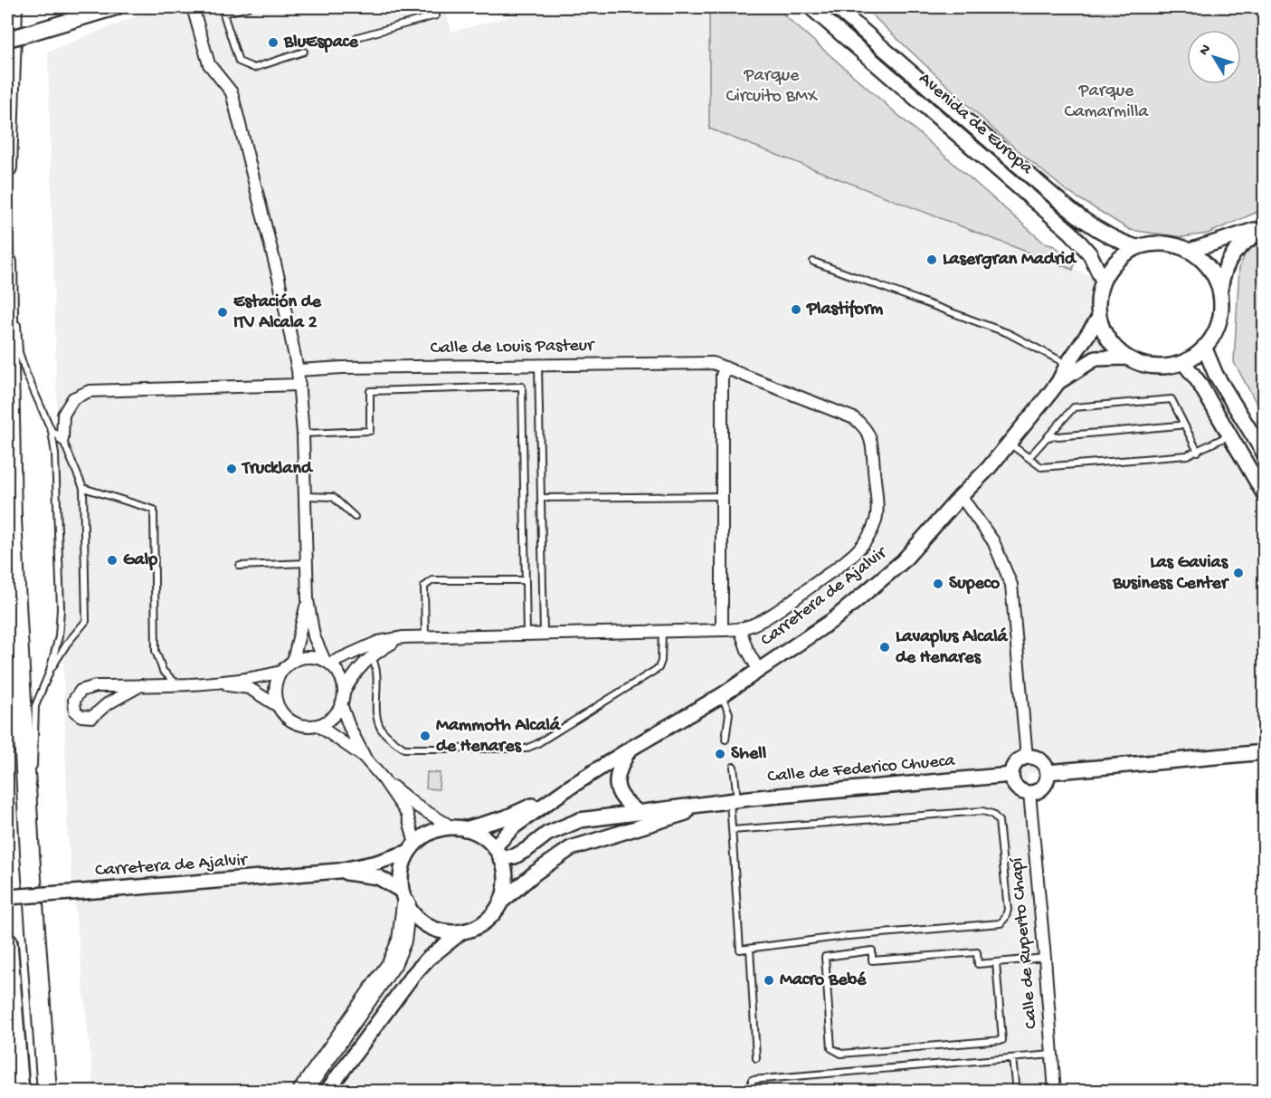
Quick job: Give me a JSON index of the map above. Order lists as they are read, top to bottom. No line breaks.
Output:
{"streets":{"street":["Avenida de Europa","Calle de Louis Pasteur","Carretera de Ajalvir","Calle de Federico Chueca","Calle de Ruperto Chapí"]},"crossings":[["Avenida de Europa","Carretera de Ajalvir"],["Calle de Federico Chueca","Calle de Ruperto Chapí"]],"parks":["Parque Circuito BMX","Parque Camarmilla"],"places":["BluEspace","Lasergran Madrid","Plastiform","Estación de ITV Alcala 2","Truckland","Galp","Las Gavias Business Center","Supeco","Lavaplus Alcalá de Henares","Mammoth Alcalá de Henares","Shell","Macro Bebé"],"north":"top left"}
